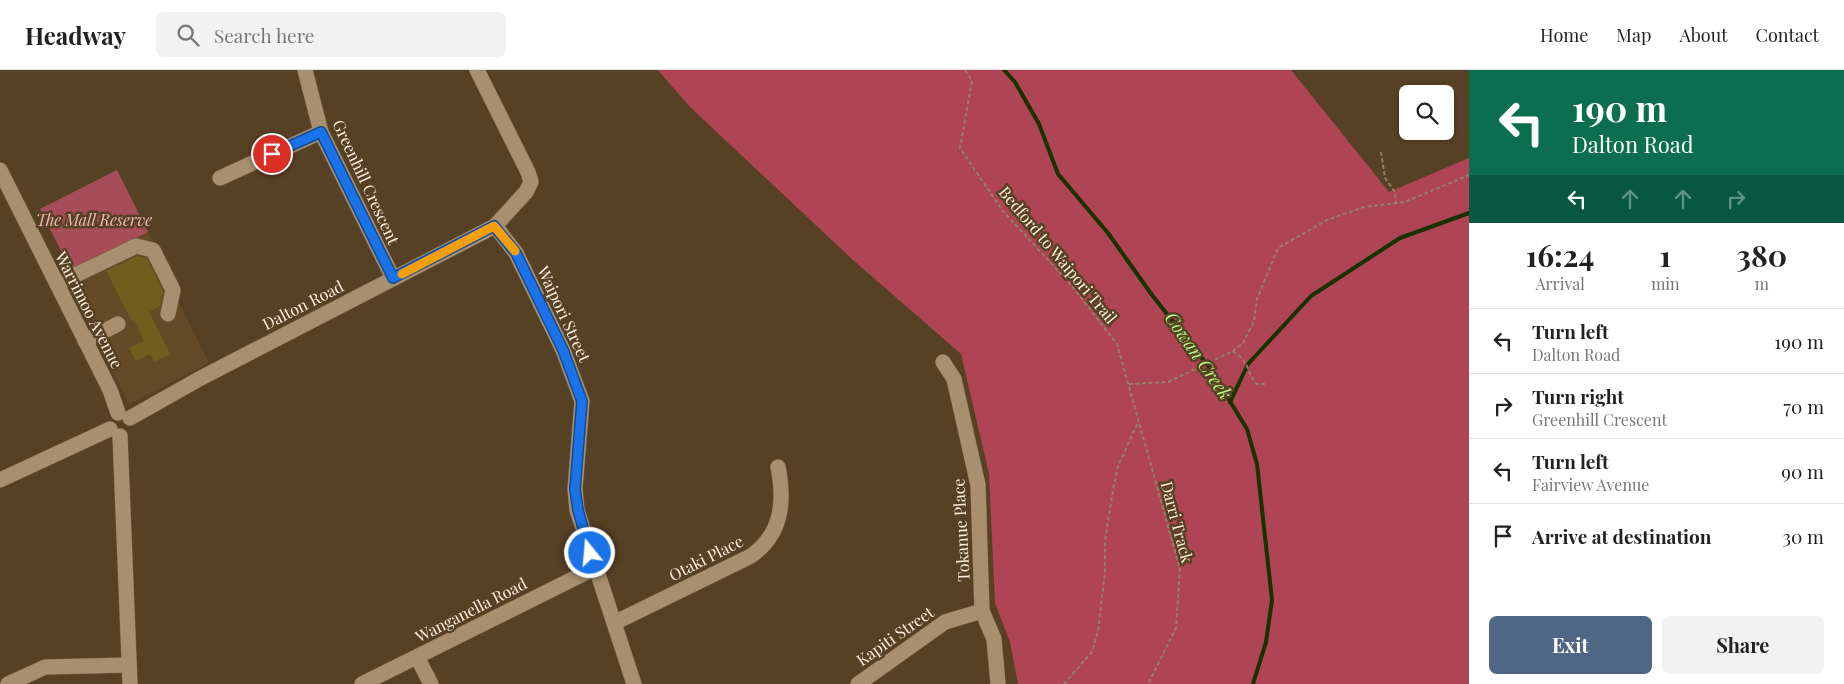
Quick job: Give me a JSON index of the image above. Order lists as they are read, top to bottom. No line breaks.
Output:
{"streets":{"street":["Greenhill Crescent","Dalton Road","Warrimoo Avenue","Waipori Street","Tokanue Place","Otaki Place","Wanganella Road","Kapiti Street"],"path":["Bedford to Waipori Trail","Darri Track"]},"crossings":[["Greenhill Crescent","Dalton Road"],["Bedford to Waipori Trail","Darri Track"],["Dalton Road","Warrimoo Avenue"],["Dalton Road","Waipori Street"],["Waipori Street","Otaki Place"],["Waipori Street","Wanganella Road"],["Tokanue Place","Kapiti Street"]],"water":["Cowan Creek"],"parks":["The Mall Reserve"],"page":{"header":"Headway","search":"Search here","nav":["Home","Map","About","Contact"],"turn":["190 m","Dalton Road"],"eta":["16:24","Arrival","1","min","380","m"],"list":[{"name":"Turn left","note":"Dalton Road","value":"190 m"},{"name":"Turn right","note":"Greenhill Crescent","value":"70 m"},{"name":"Turn left","note":"Fairview Avenue","value":"90 m"},{"name":"Arrive at destination","value":"30 m"}],"buttons":["Exit","Share"]}}
